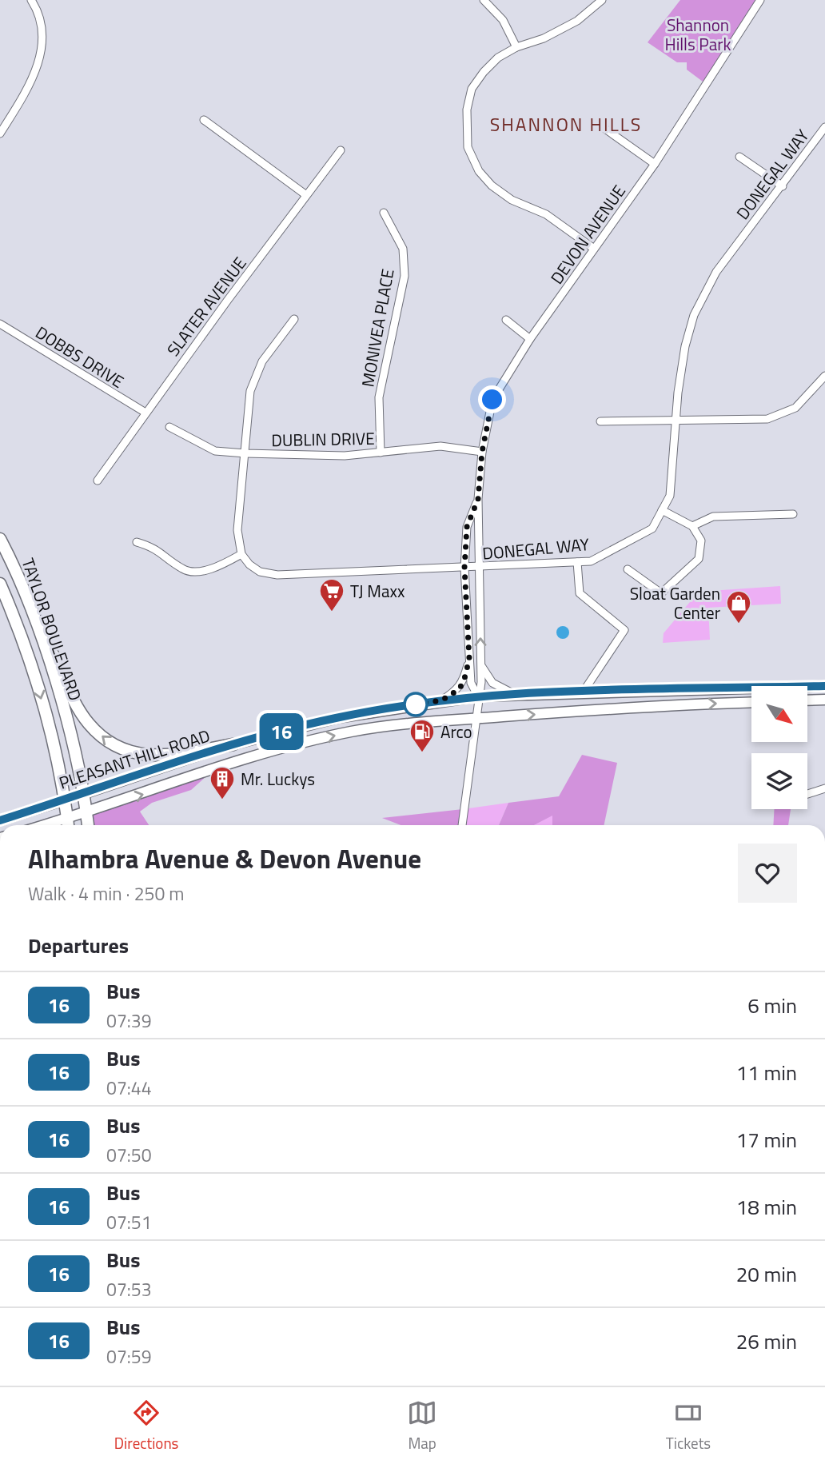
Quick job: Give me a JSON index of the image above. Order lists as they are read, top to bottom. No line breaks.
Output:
{"streets":{"main road":["TAYLOR BOULEVARD","PLEASANT HILL ROAD"],"street":["DONEGAL WAY","DEVON AVENUE","SLATER AVENUE","MONIVEA PLACE","DOBBS DRIVE","DUBLIN DRIVE"]},"crossings":[["DONEGAL WAY","DEVON AVENUE"],["DEVON AVENUE","DUBLIN DRIVE"],["DEVON AVENUE","PLEASANT HILL ROAD"],["SLATER AVENUE","DOBBS DRIVE"],["MONIVEA PLACE","DUBLIN DRIVE"],["TAYLOR BOULEVARD","PLEASANT HILL ROAD"]],"districts":["SHANNON HILLS"],"parks":["Shannon Hills Park"],"places":{"supermarket":["TJ Maxx"],"shop":["Sloat Garden Center"],"fuel station":["Arco"],"building":["Mr. Luckys"]},"lines":["bus line 16"],"north":"bottom right","page":{"on_map":"16","heading":[["Alhambra Avenue & Devon Avenue","Walk · 4 min · 250 m"],"Departures"],"list":[{"mark":"16","name":"Bus","note":"07:39","value":"6 min"},{"mark":"16","name":"Bus","note":"07:44","value":"11 min"},{"mark":"16","name":"Bus","note":"07:50","value":"17 min"},{"mark":"16","name":"Bus","note":"07:51","value":"18 min"},{"mark":"16","name":"Bus","note":"07:53","value":"20 min"},{"mark":"16","name":"Bus","note":"07:59","value":"26 min"}],"tabs":["Directions","Map","Tickets"]}}
